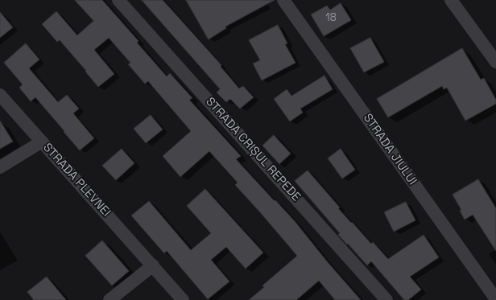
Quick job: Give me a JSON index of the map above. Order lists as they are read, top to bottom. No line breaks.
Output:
{"streets":{"street":["STRADA CRIȘUL REPEDE","STRADA JIULUI","STRADA PLEVNEI"]},"house_numbers":["18"]}
